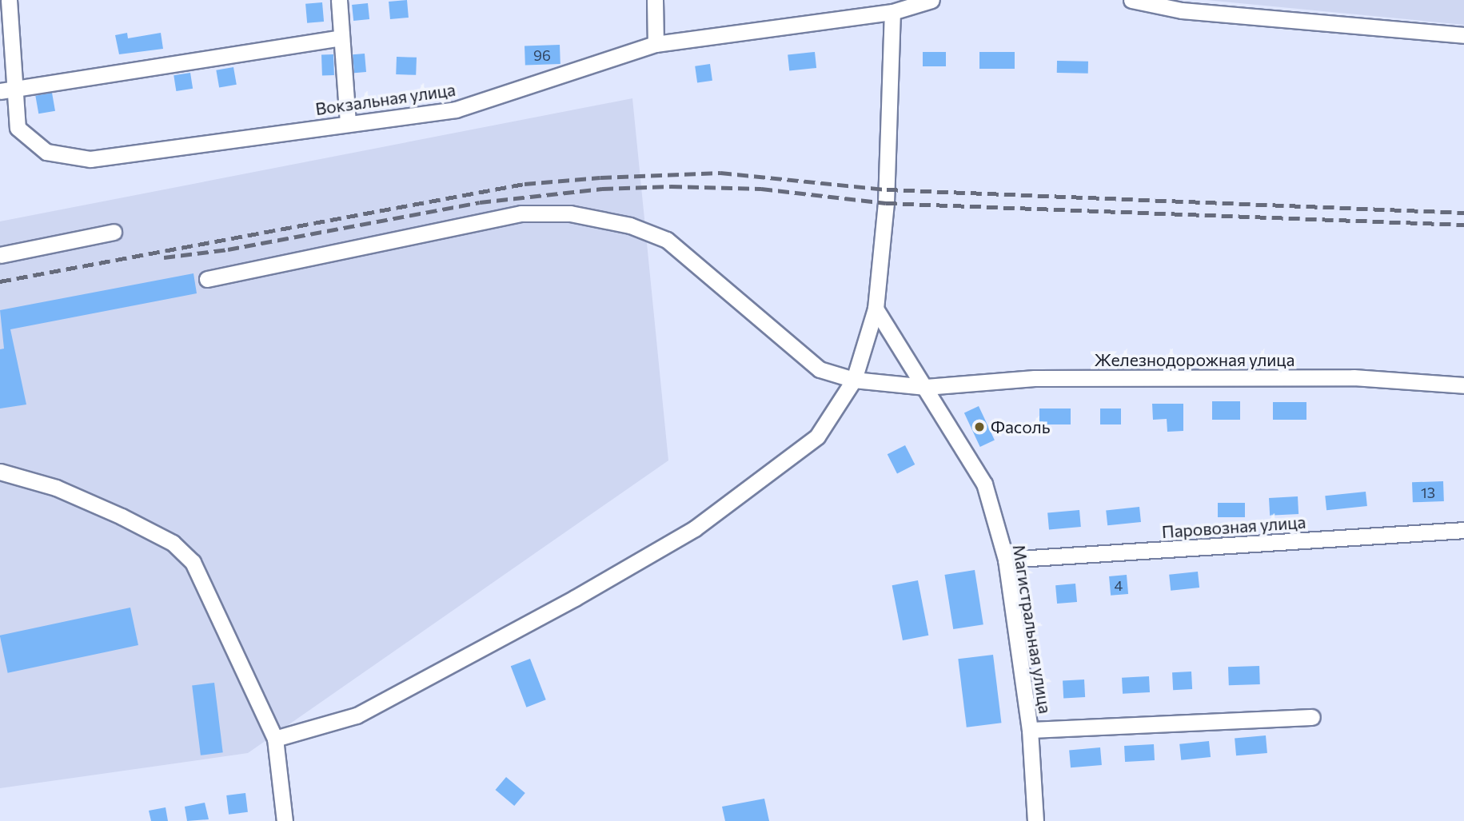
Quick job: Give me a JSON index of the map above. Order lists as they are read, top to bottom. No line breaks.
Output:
{"streets":{"street":["Вокзальная улица","Железнодорожная улица","Паровозная улица","Магистральная улица"]},"crossings":[["Железнодорожная улица","Магистральная улица"],["Паровозная улица","Магистральная улица"]],"places":["Фасоль"],"house_numbers":["96","13","4"]}
